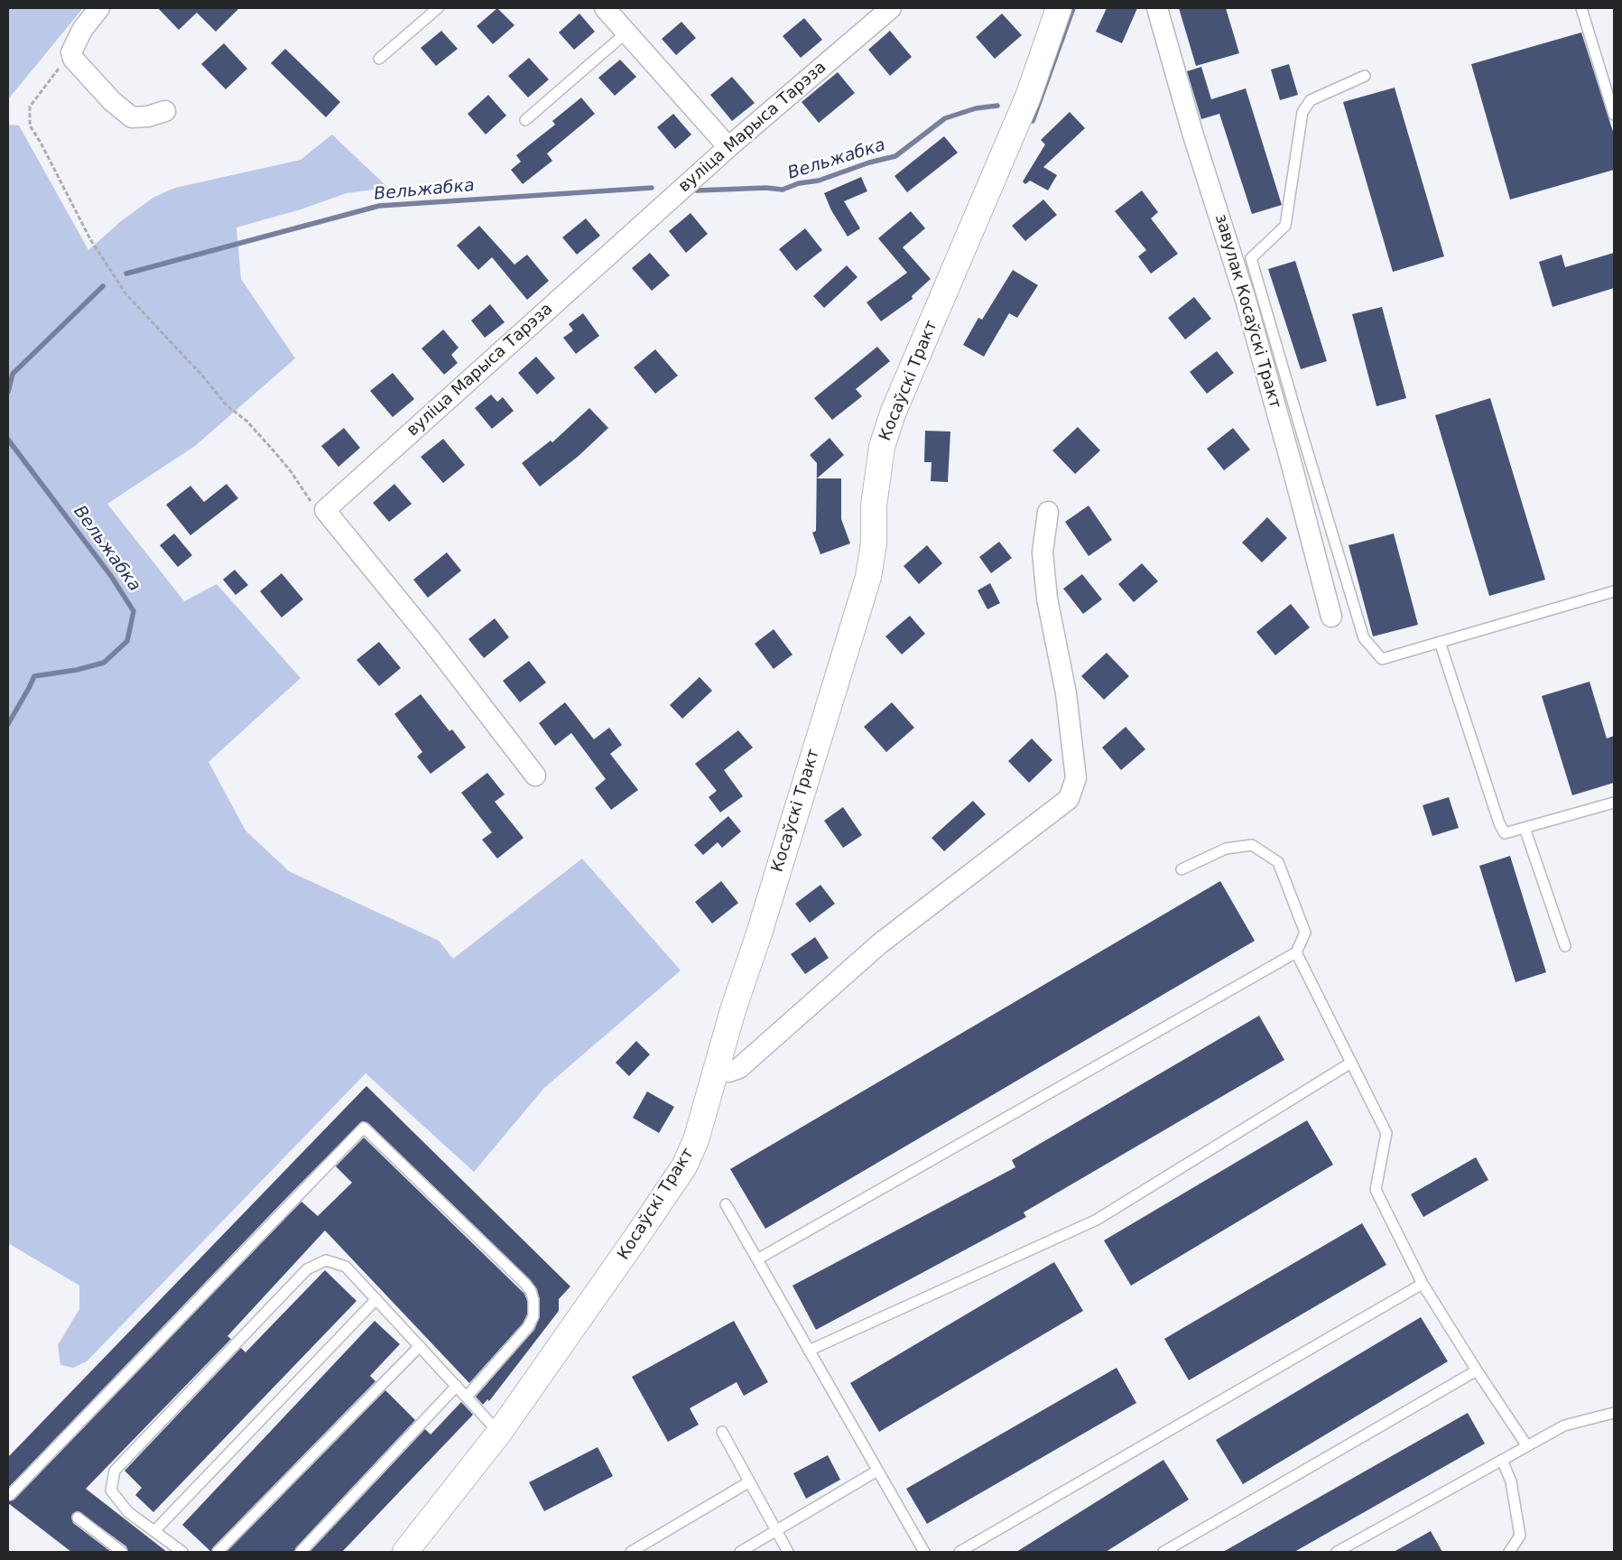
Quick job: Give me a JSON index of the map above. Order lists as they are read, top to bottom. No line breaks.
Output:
{"streets":{"main road":["Косаўскі Тракт"],"street":["вуліца Марыса Тарэза","завулак Косаўскі Тракт"]},"water":["Вельжабка"]}
